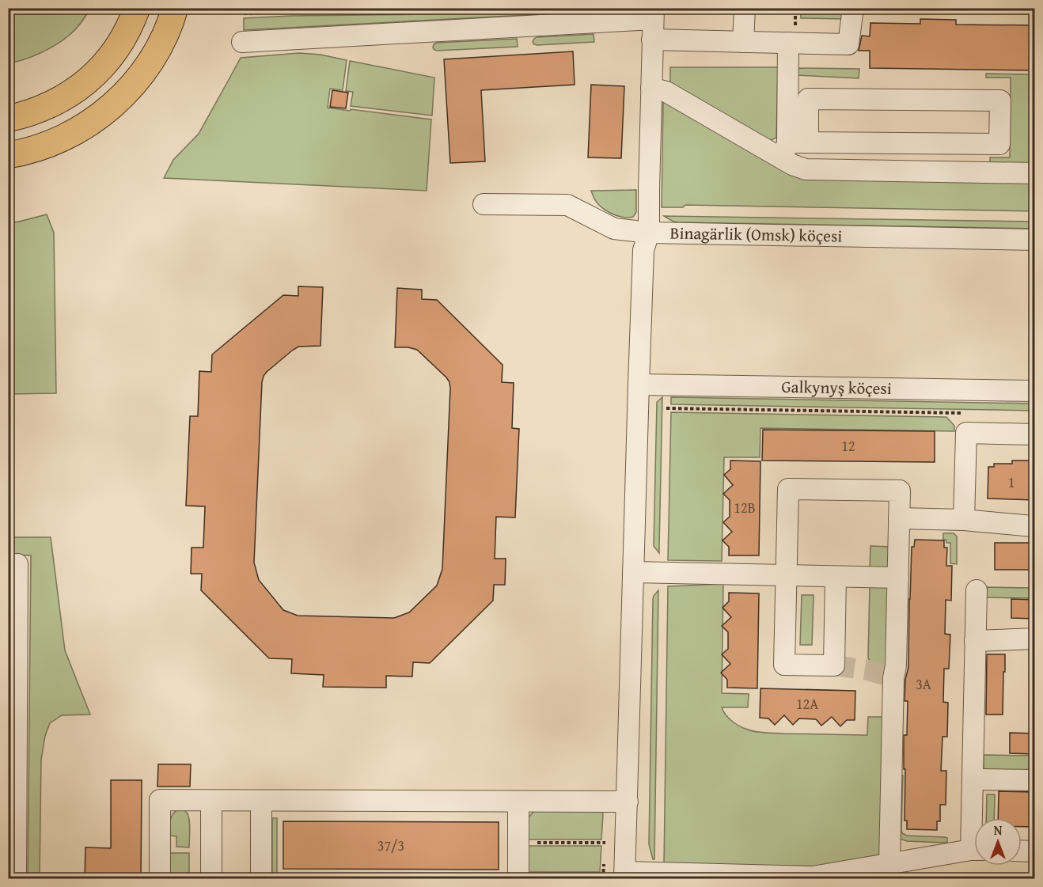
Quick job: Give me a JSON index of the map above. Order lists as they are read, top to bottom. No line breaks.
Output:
{"streets":{"street":["Binagärlik (Omsk) köçesi","Galkynyş köçesi"]},"house_numbers":["12","1","12B","3A","12A","37/3"],"north":"top"}
